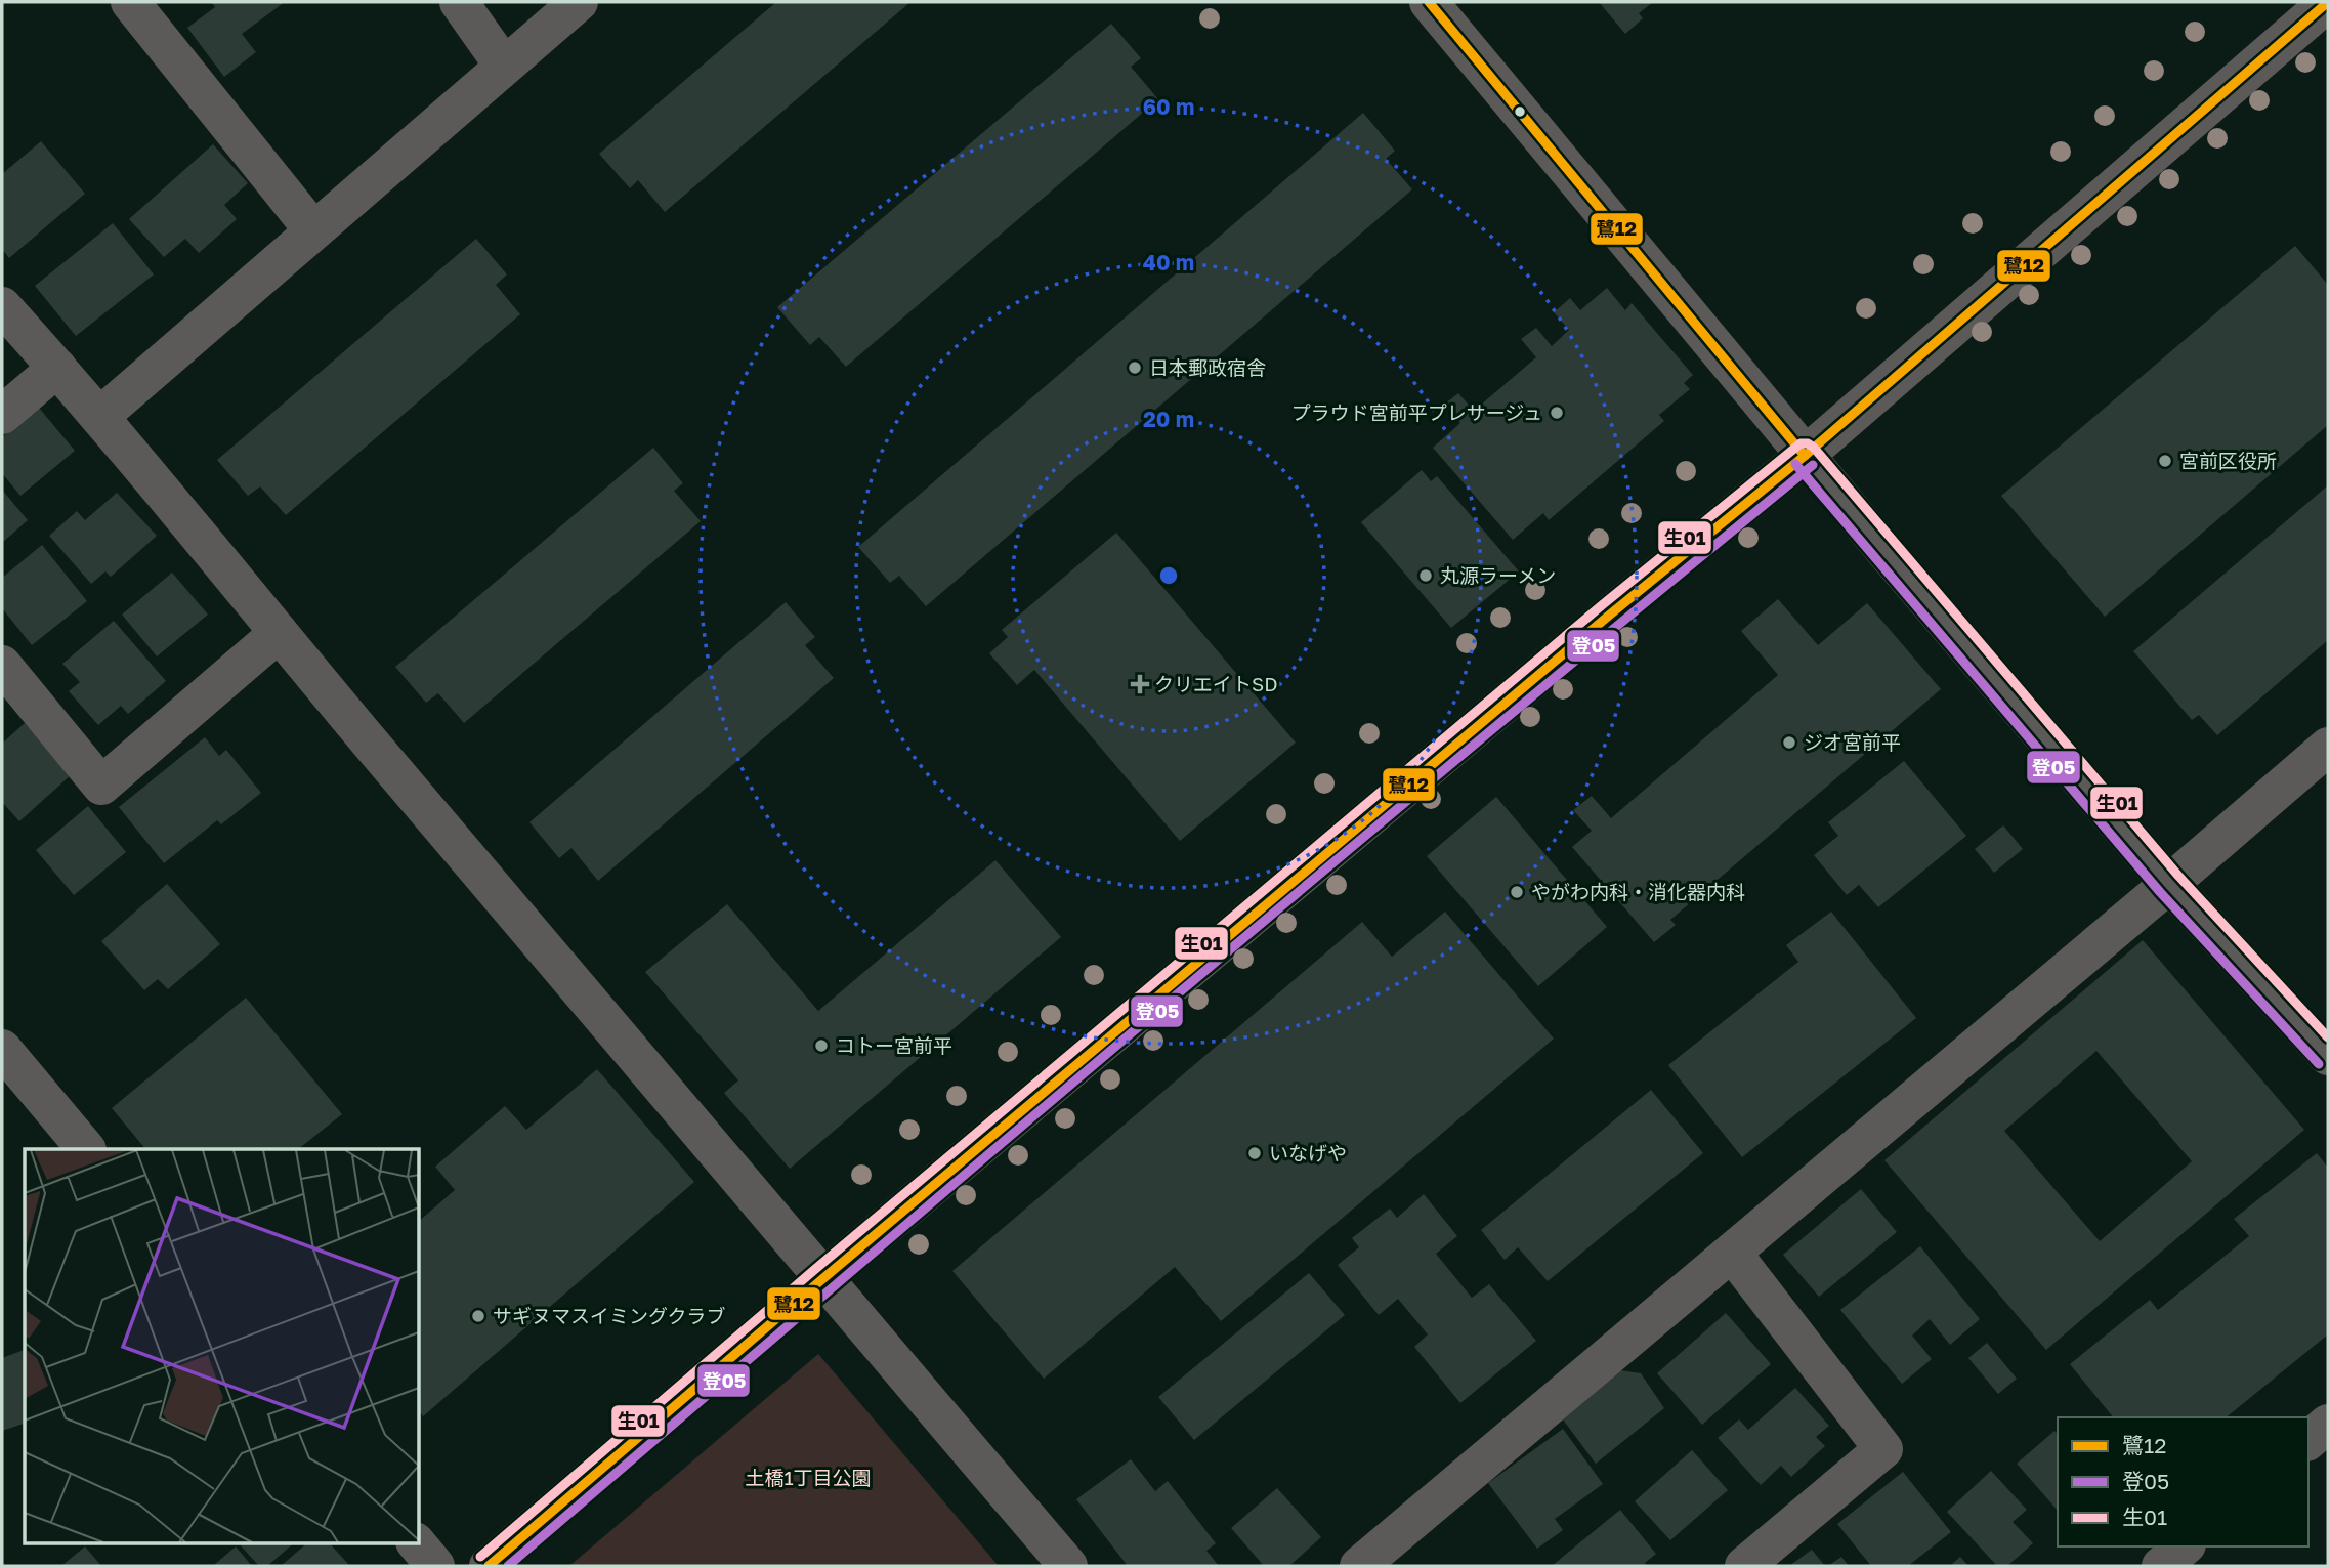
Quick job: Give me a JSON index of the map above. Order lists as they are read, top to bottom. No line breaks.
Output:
{"parks":["土橋1丁目公園"],"places":{"other":["日本郵政宿舎","プラウド宮前平プレサージュ","宮前区役所","丸源ラーメン","ジオ宮前平","やがわ内科・消化器内科","コトー宮前平","いなげや","サギヌマスイミングクラブ"],"health":["クリエイトSD"]},"lines":["transit line 鷺12","transit line 生01","transit line 登05"],"legend":["鷺12","登05","生01"],"rings":["60 m","40 m","20 m"]}
